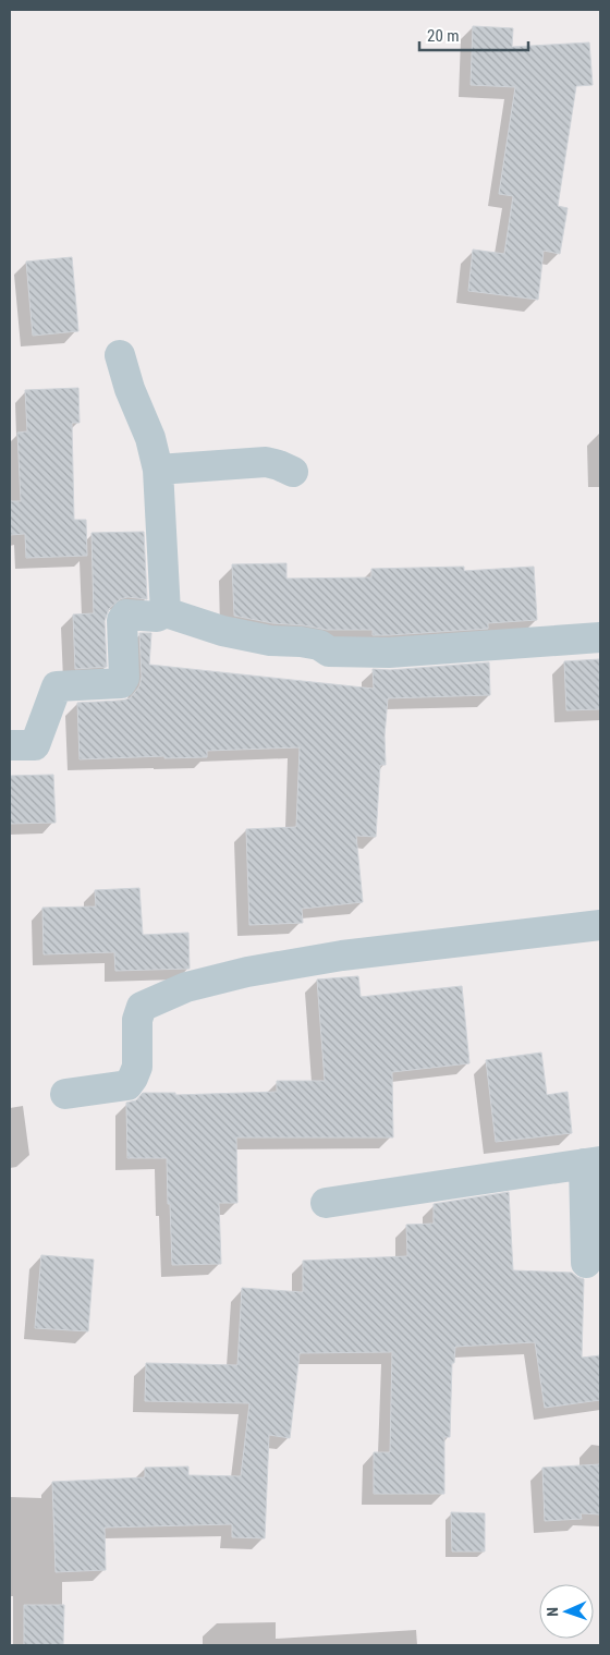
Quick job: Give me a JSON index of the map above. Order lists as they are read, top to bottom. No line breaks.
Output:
{"scale_bar":"20 m","north":"left"}
